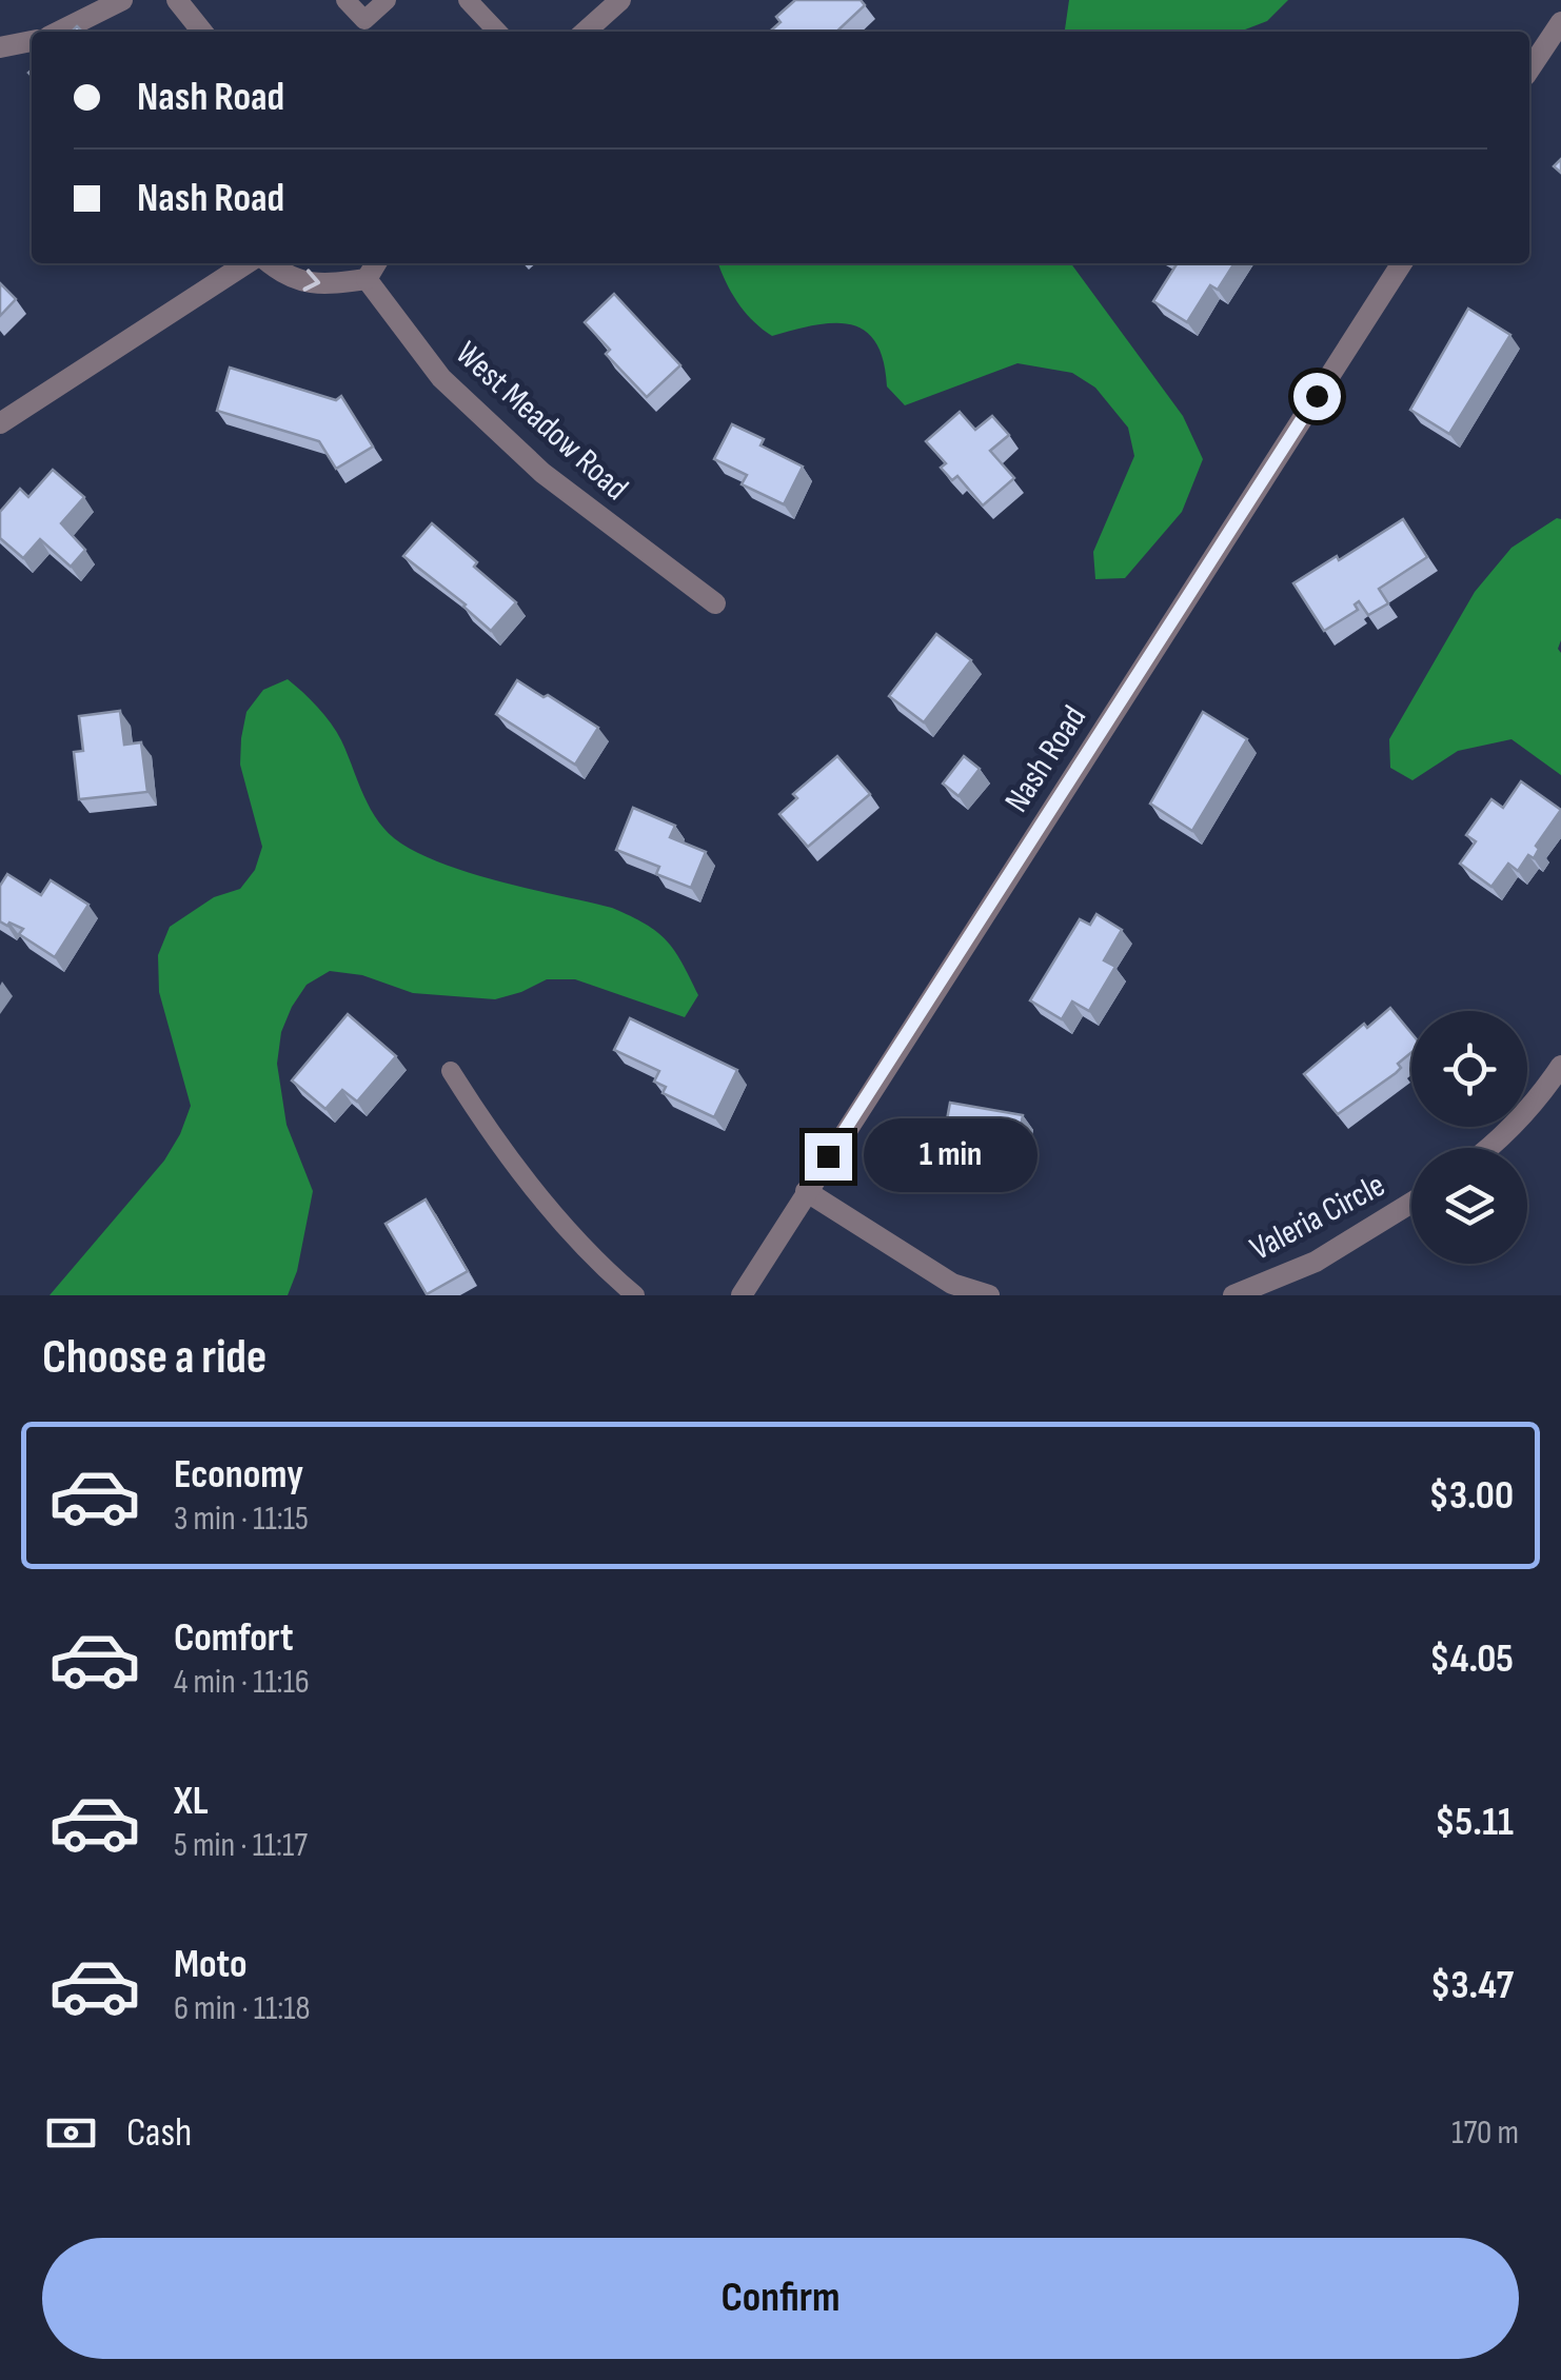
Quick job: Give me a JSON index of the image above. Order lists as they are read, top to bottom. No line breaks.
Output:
{"streets":{"street":["West Meadow Road","Nash Road","Valeria Circle"]},"page":{"banner":["Nash Road","Nash Road"],"bubble":"1 min","heading":"Choose a ride","list":[{"name":"Economy","note":"3 min · 11:15","value":"$3.00"},{"name":"Comfort","note":"4 min · 11:16","value":"$4.05"},{"name":"XL","note":"5 min · 11:17","value":"$5.11"},{"name":"Moto","note":"6 min · 11:18","value":"$3.47"}],"pay":["Cash","170 m"],"buttons":"Confirm"}}
